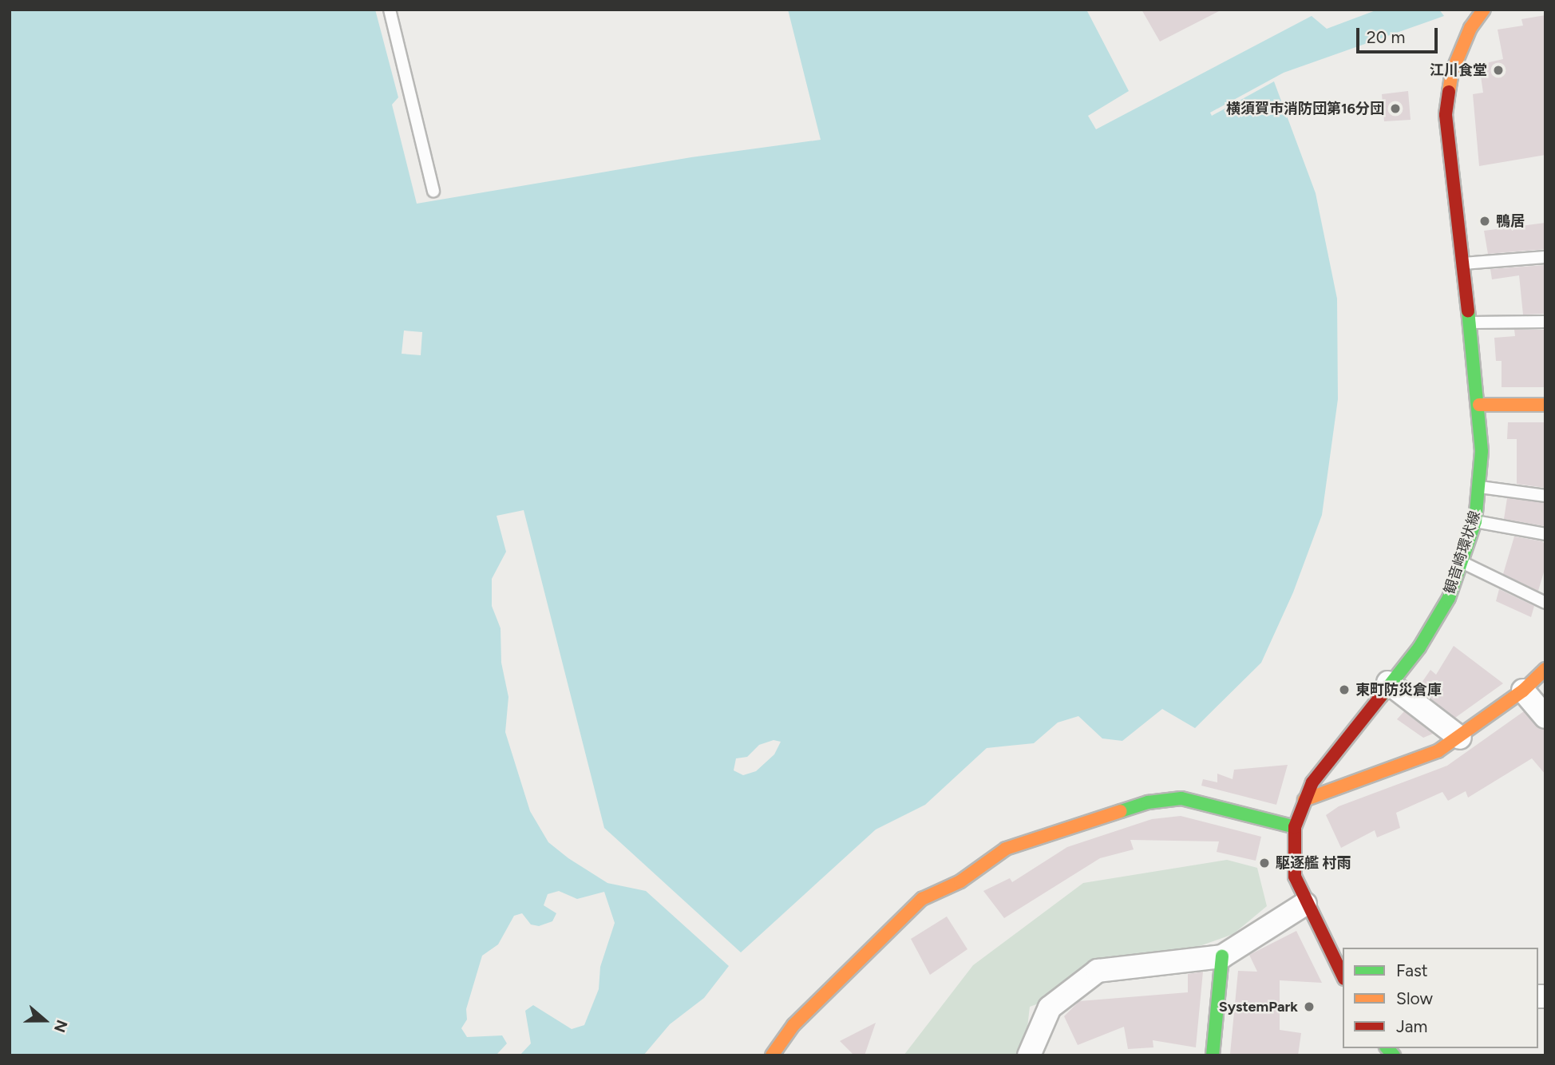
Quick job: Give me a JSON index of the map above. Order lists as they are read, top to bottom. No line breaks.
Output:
{"streets":{"main road":["観音崎環状線"]},"places":["江川食堂","横須賀市消防団第16分団","鴨居","東町防災倉庫","駆逐艦 村雨","SystemPark"],"legend":["Fast","Slow","Jam"],"scale_bar":"20 m","north":"right"}
